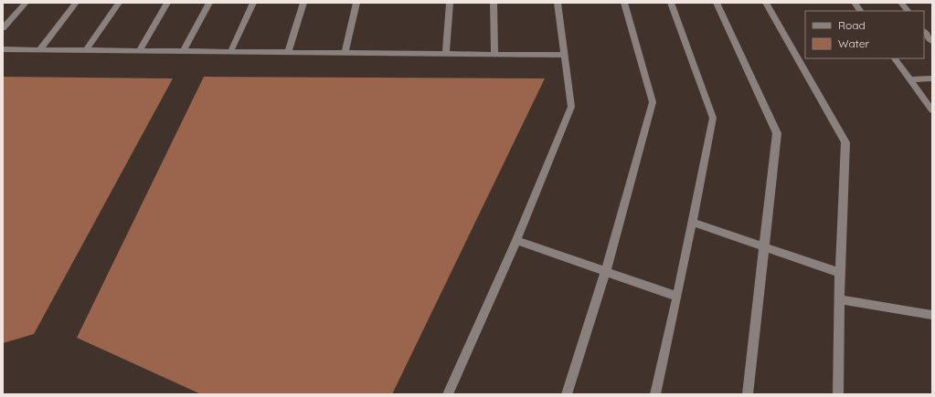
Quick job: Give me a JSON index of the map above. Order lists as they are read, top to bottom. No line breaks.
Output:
{"legend":["Road","Water"]}
